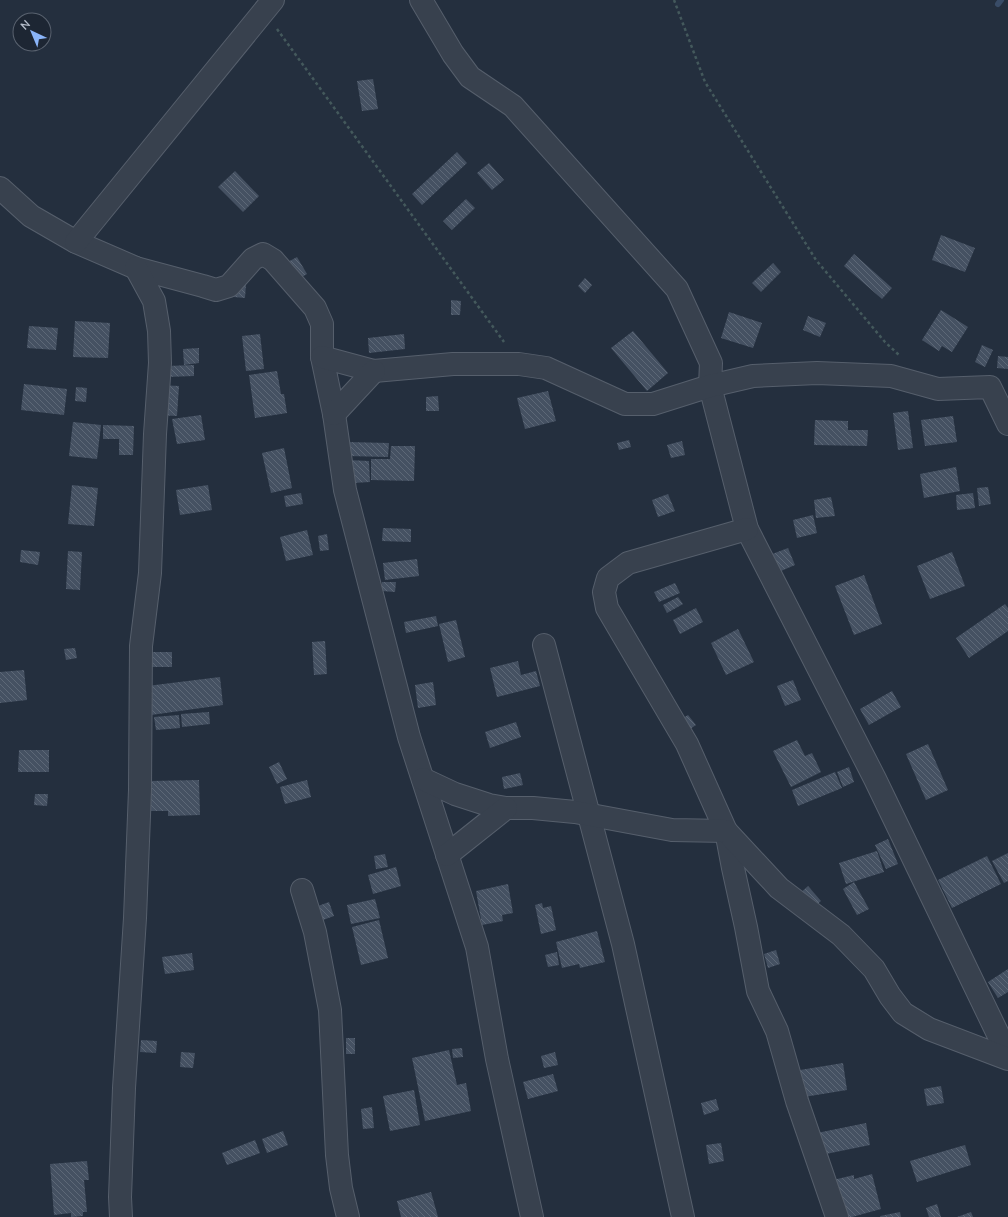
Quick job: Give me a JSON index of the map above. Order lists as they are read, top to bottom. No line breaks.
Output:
{"north":"top left"}
